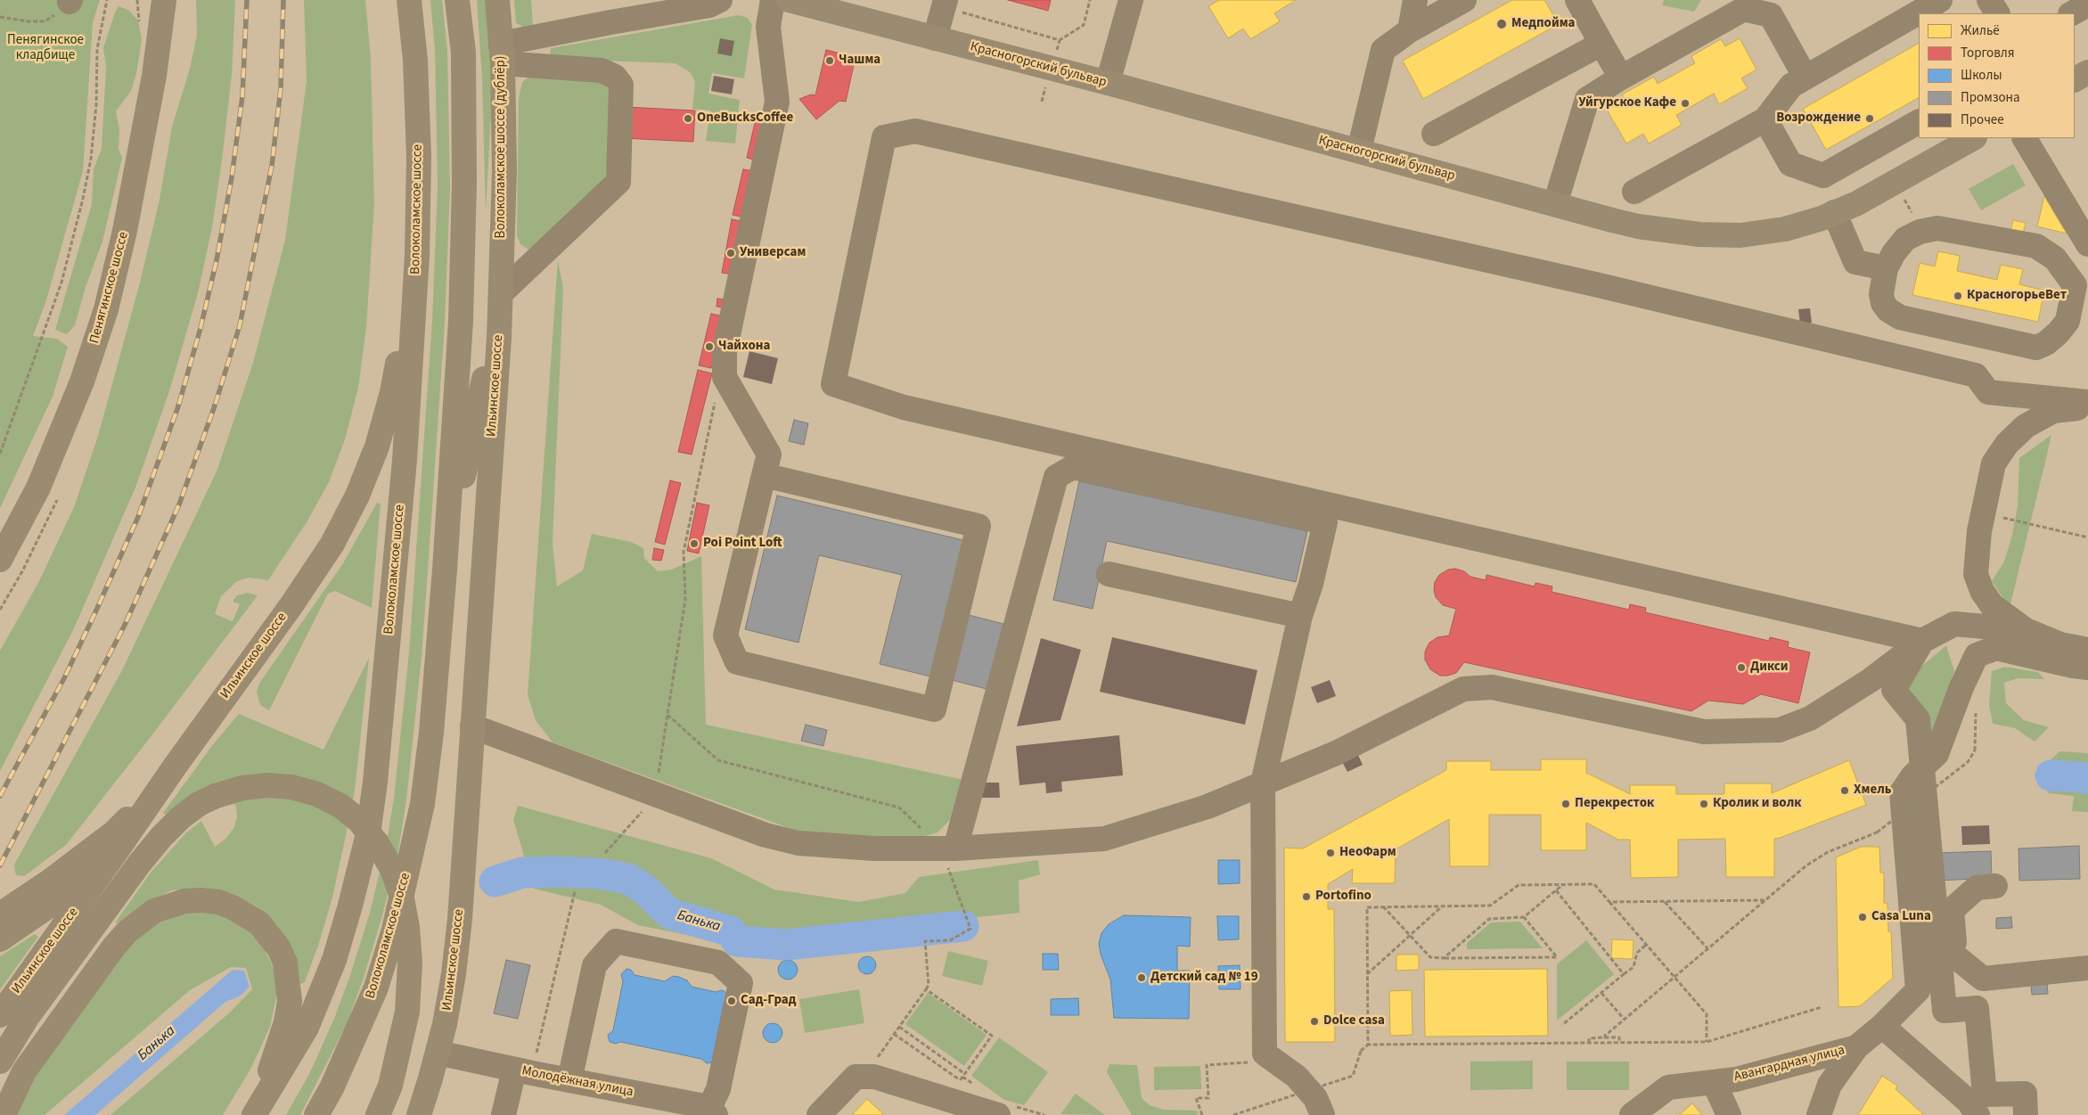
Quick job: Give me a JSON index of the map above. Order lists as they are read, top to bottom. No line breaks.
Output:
{"streets":{"main road":["Красногорский бульвар","Волоколамское шоссе (дублёр)","Волоколамское шоссе","Пенягинское шоссе","Ильинское шоссе"],"street":["Авангардная улица","Молодёжная улица"]},"crossings":[["Волоколамское шоссе (дублёр)","Ильинское шоссе"],["Волоколамское шоссе","Ильинское шоссе"],["Ильинское шоссе","Молодёжная улица"]],"water":["Банька"],"parks":["Пенягинское кладбище"],"places":["Медпойма","Чашма","Уйгурское Кафе","OneBucksCoffee","Возрождение","Универсам","КрасногорьеВет","Чайхона","Poi Point Loft","Дикси","Хмель","Перекресток","Кролик и волк","НеоФарм","Portofino","Casa Luna","Детский сад № 19","Сад-Град","Dolce casa"],"legend":["Жильё","Торговля","Школы","Промзона","Прочее"]}
